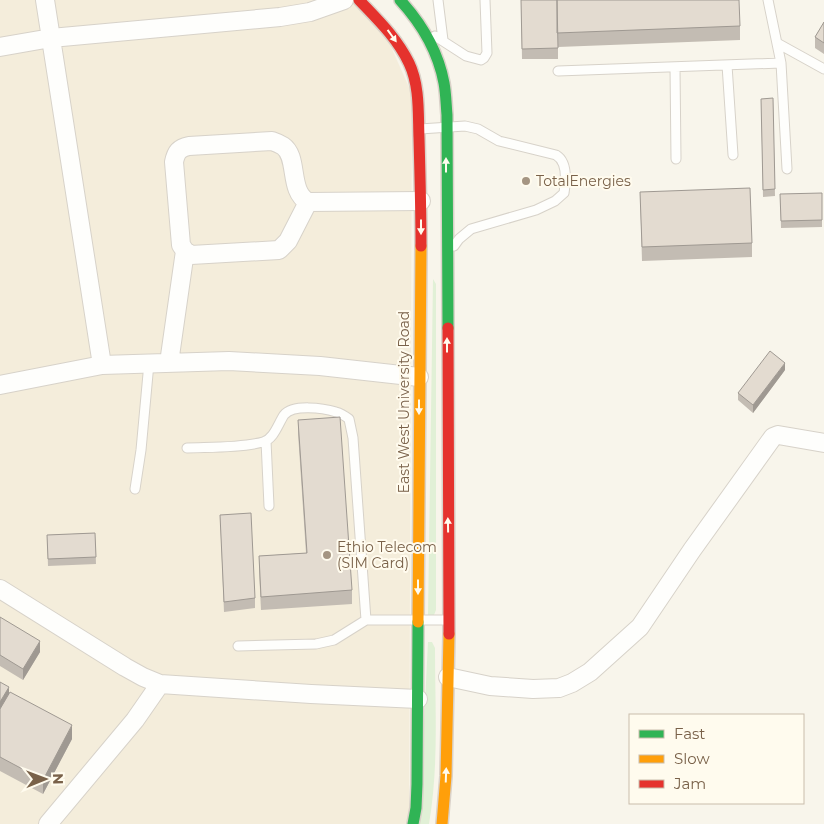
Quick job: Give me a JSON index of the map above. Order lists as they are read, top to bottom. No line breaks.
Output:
{"streets":{"main road":["East West University Road"]},"places":["TotalEnergies","Ethio Telecom (SIM Card)"],"legend":["Fast","Slow","Jam"],"north":"right"}
